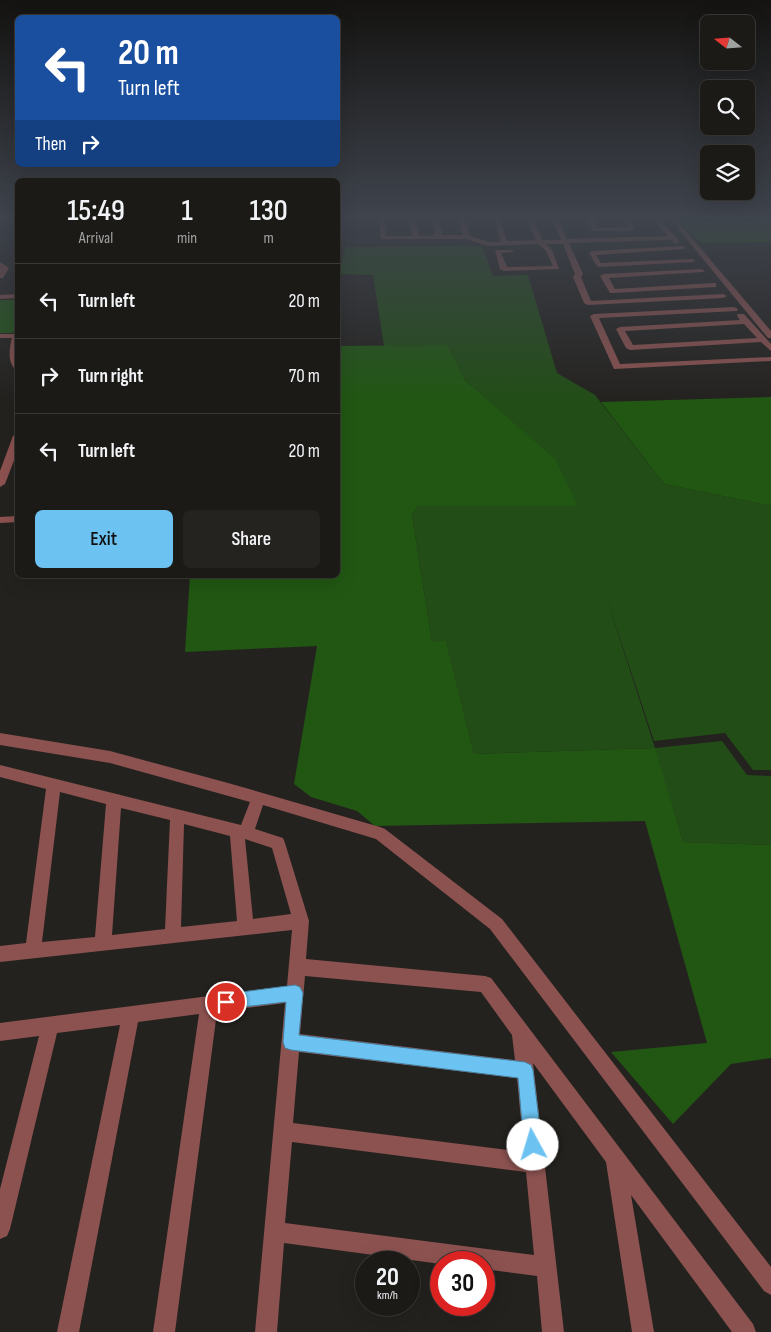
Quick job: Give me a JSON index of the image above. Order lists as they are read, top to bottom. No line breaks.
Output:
{"north":"left","page":{"turn":["20 m","Turn left"],"then":"Then","eta":["15:49","Arrival","1","min","130","m"],"list":[{"name":"Turn left","value":"20 m"},{"name":"Turn right","value":"70 m"},{"name":"Turn left","value":"20 m"}],"buttons":["Exit","Share"],"speed":"20 km/h","limit":"30"}}
